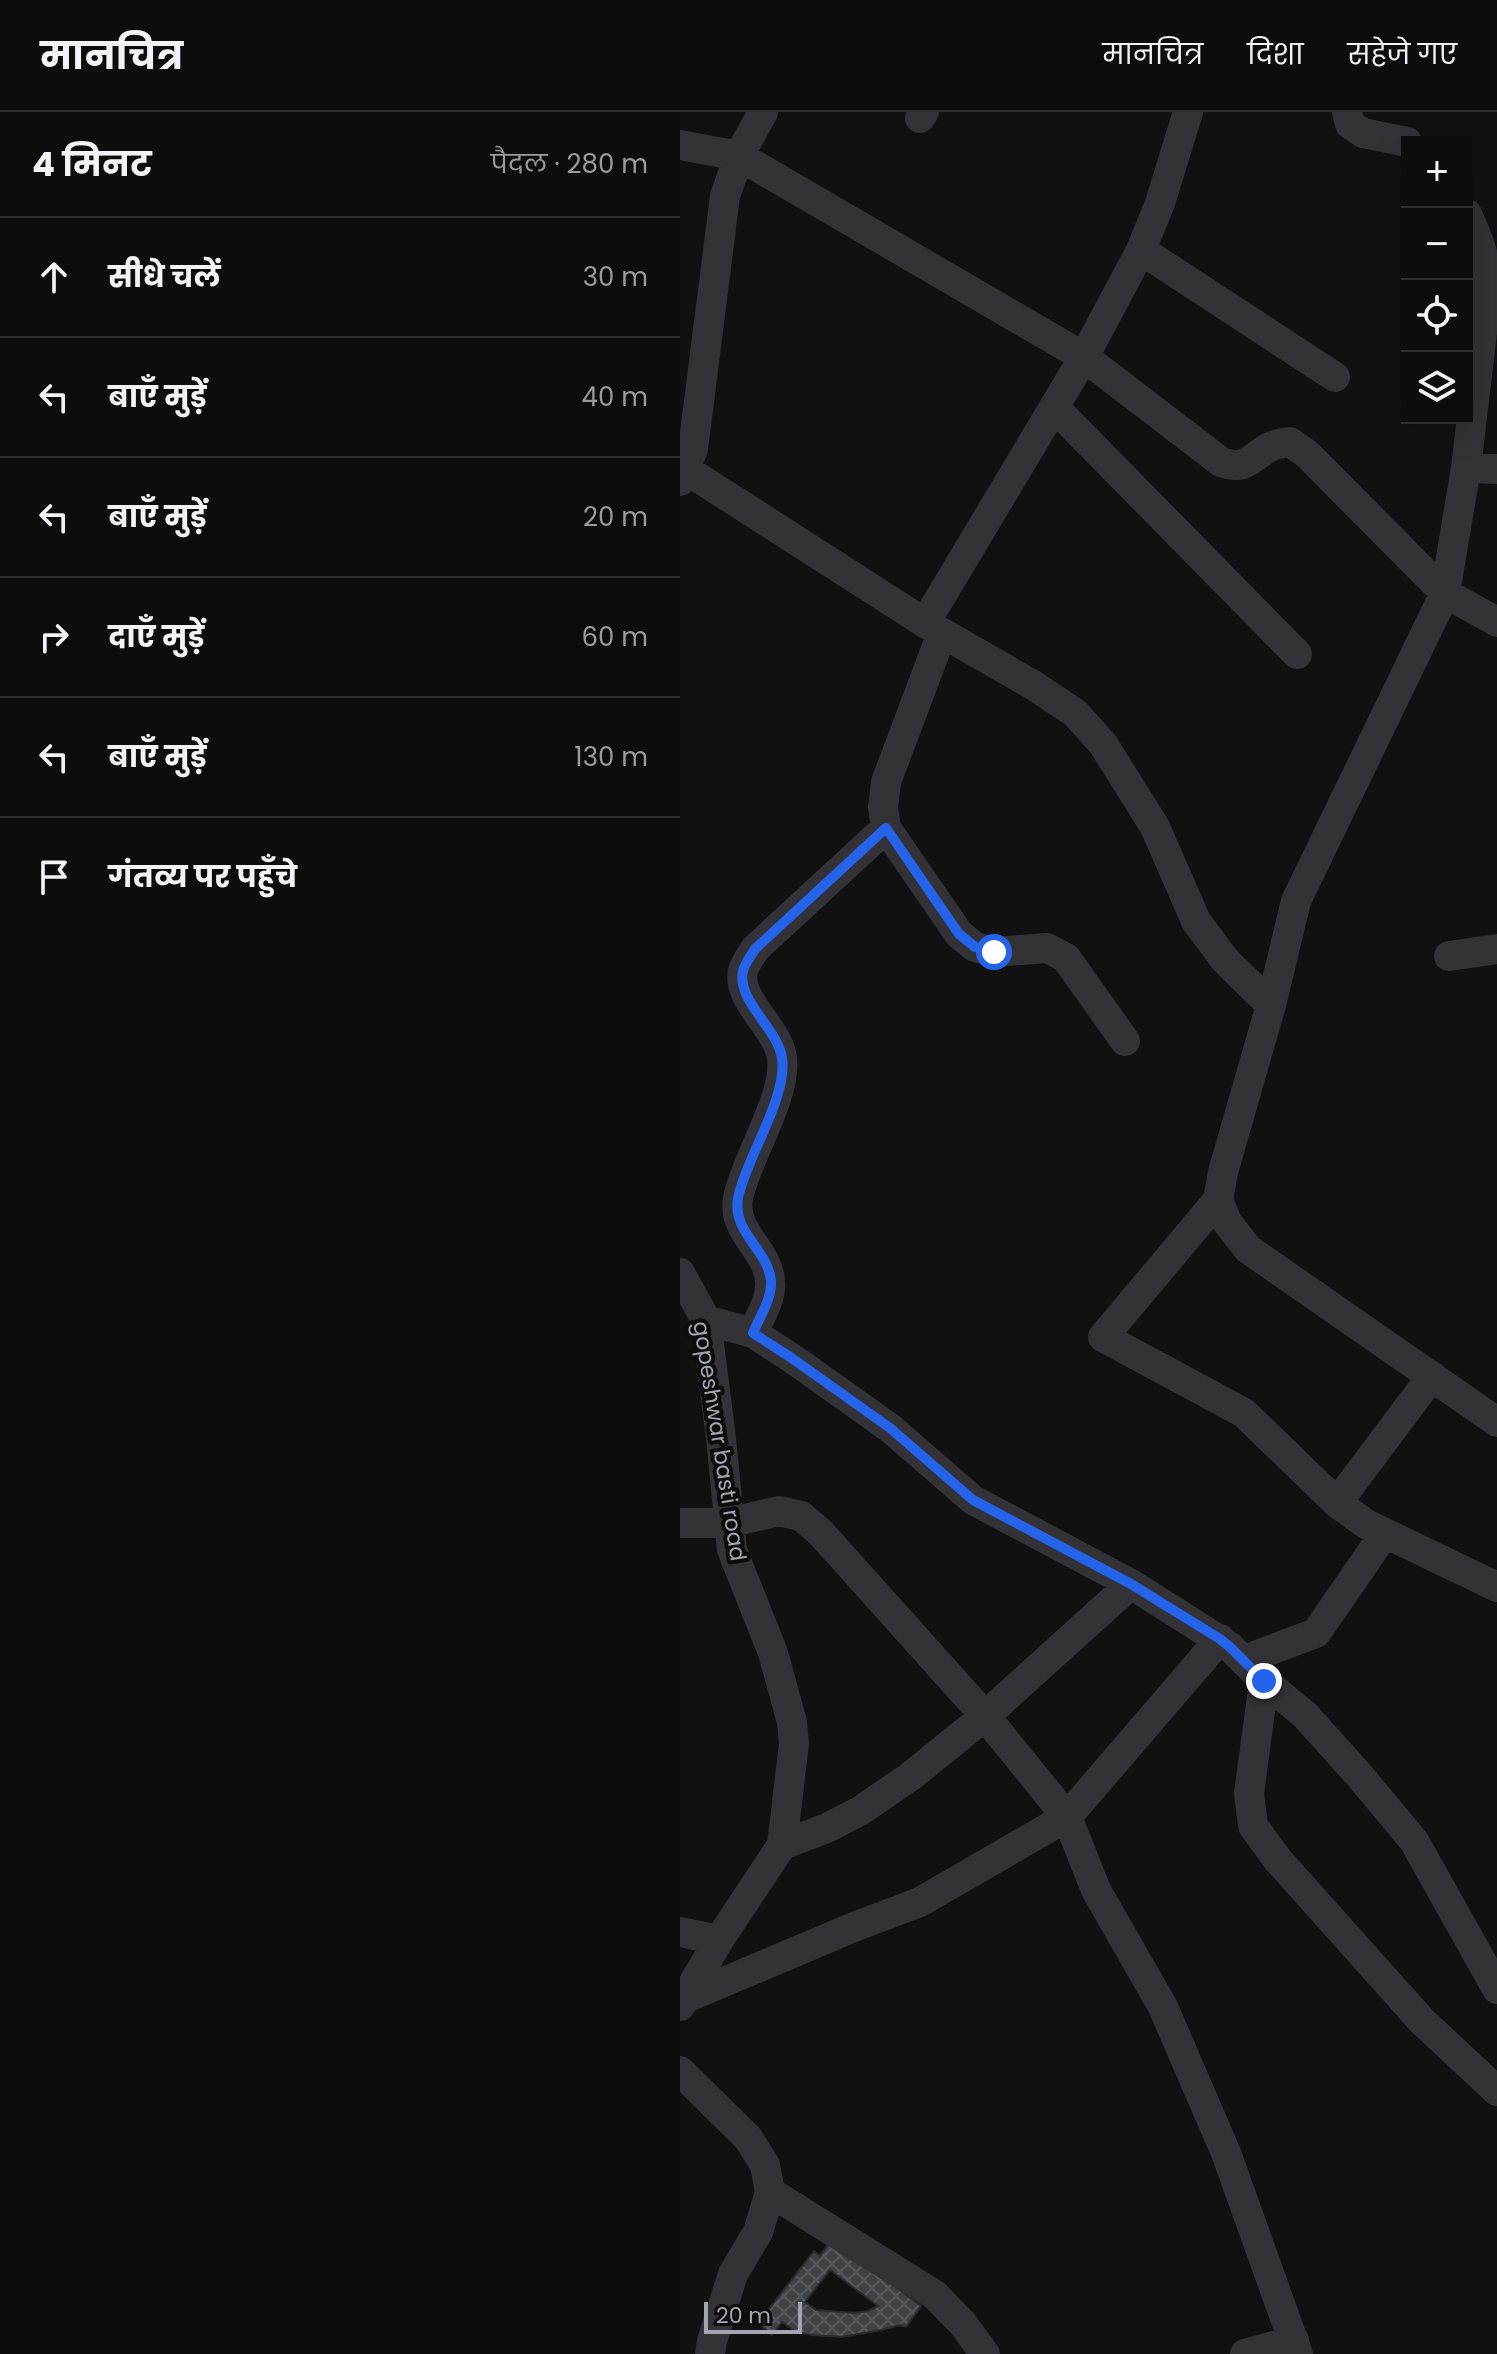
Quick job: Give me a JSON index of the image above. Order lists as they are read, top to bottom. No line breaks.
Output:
{"streets":{"street":["gopeshwar basti road"]},"scale_bar":"20 m","page":{"header":"मानचित्र","nav":["मानचित्र","दिशा","सहेजे गए"],"heading":["4 मिनट","पैदल · 280 m"],"map_buttons":["+","−"],"list":[["सीधे चलें","30 m"],["बाएँ मुड़ें","40 m"],["बाएँ मुड़ें","20 m"],["दाएँ मुड़ें","60 m"],["बाएँ मुड़ें","130 m"],"गंतव्य पर पहुँचे"],"scale":"20 m"}}
